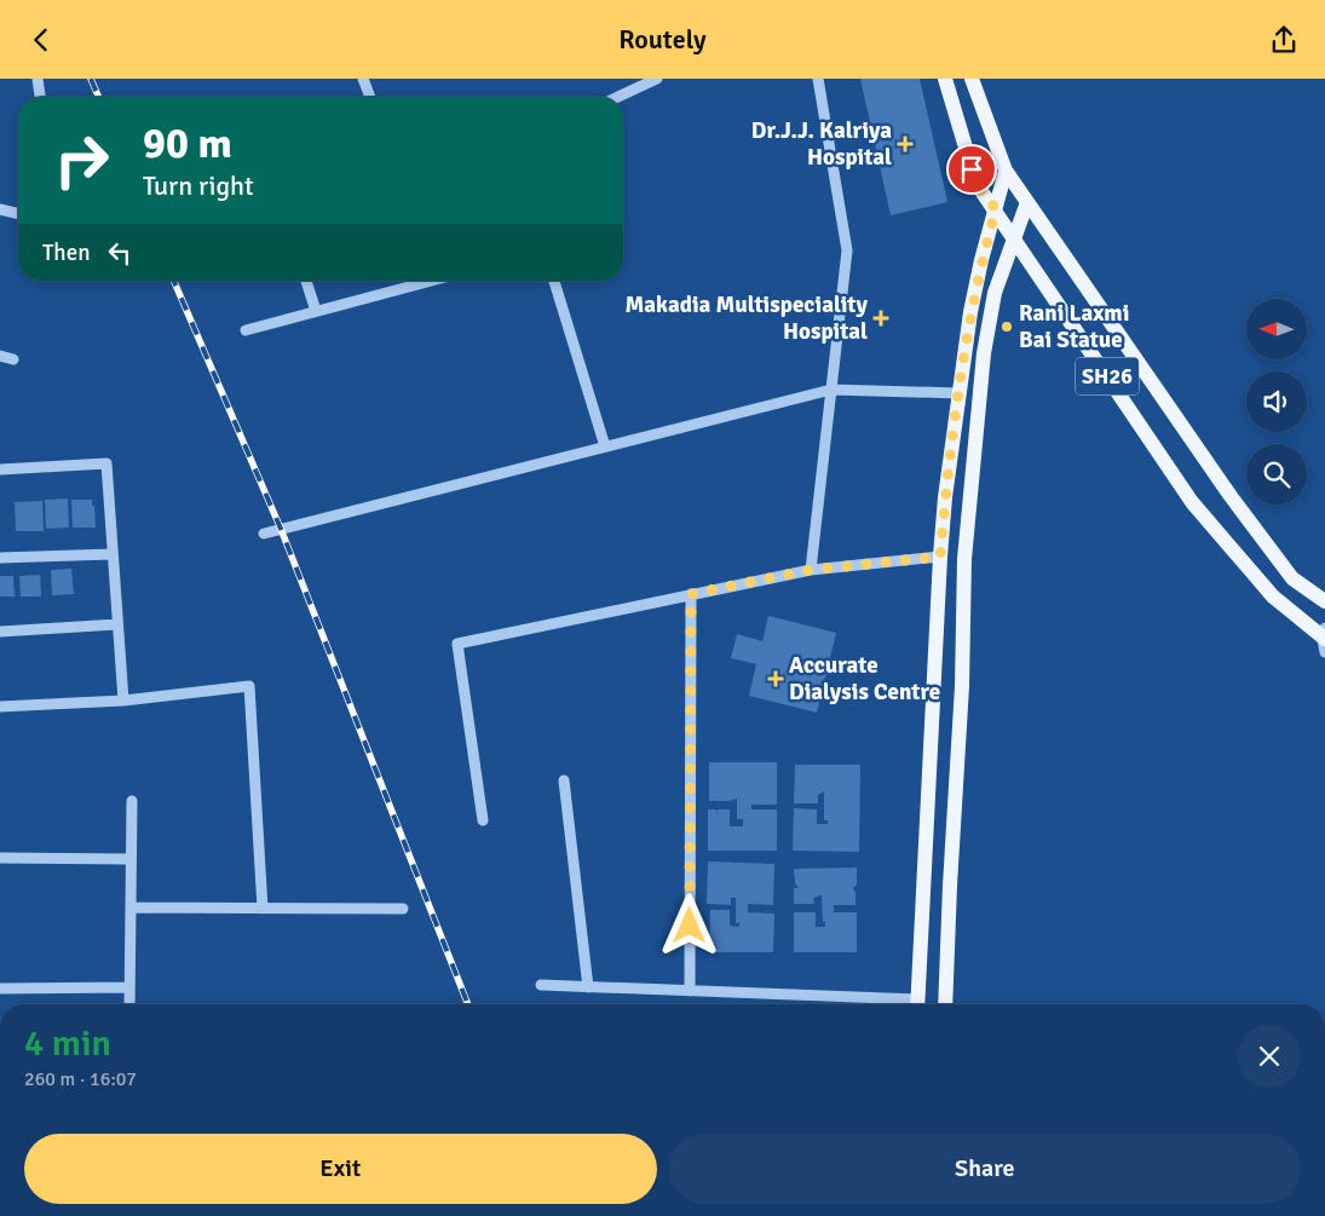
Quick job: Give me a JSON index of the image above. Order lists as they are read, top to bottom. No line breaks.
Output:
{"streets":{"main road":["SH26"]},"places":{"health":["Dr.J.J. Kalriya Hospital","Makadia Multispeciality Hospital","Accurate Dialysis Centre"],"other":["Rani Laxmi Bai Statue"]},"north":"left","page":{"header":"Routely","turn":["90 m","Turn right"],"then":"Then","heading":["4 min","260 m · 16:07"],"buttons":["Exit","Share"]}}
